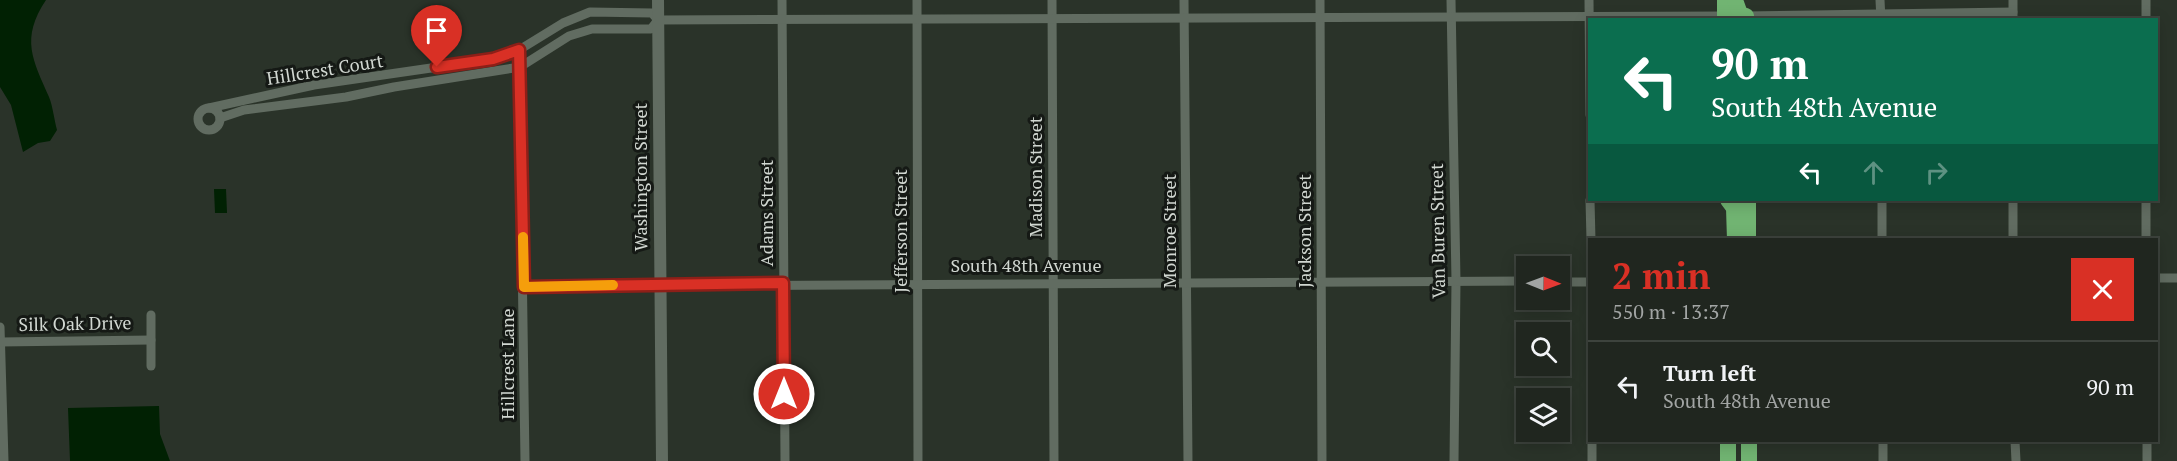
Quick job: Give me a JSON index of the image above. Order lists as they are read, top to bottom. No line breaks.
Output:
{"streets":{"street":["Hillcrest Court","Washington Street","Madison Street","Adams Street","Jefferson Street","Monroe Street","Jackson Street","Van Buren Street","South 48th Avenue","Silk Oak Drive","Hillcrest Lane"]},"crossings":[["Hillcrest Court","Washington Street"],["Hillcrest Court","Hillcrest Lane"],["Washington Street","South 48th Avenue"],["Madison Street","South 48th Avenue"],["Adams Street","South 48th Avenue"],["Jefferson Street","South 48th Avenue"],["Monroe Street","South 48th Avenue"],["Jackson Street","South 48th Avenue"],["Van Buren Street","South 48th Avenue"],["South 48th Avenue","Hillcrest Lane"]],"north":"right","page":{"turn":["90 m","South 48th Avenue"],"heading":["2 min","550 m · 13:37"],"list":[{"name":"Turn left","note":"South 48th Avenue","value":"90 m"}]}}
